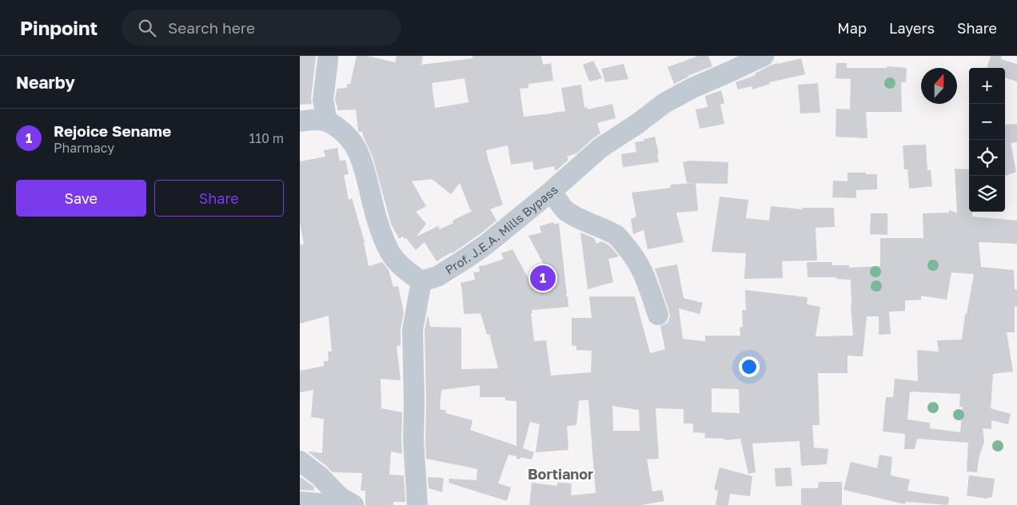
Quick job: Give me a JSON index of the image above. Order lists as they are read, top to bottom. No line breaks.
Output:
{"streets":{"street":["Prof. J.E.A. Mills Bypass"]},"districts":["Bortianor"],"north":"top","page":{"header":"Pinpoint","search":"Search here","nav":["Map","Layers","Share"],"heading":"Nearby","map_buttons":["+","−"],"list":[{"mark":"1","name":"Rejoice Sename","note":"Pharmacy","value":"110 m"}],"buttons":["Save","Share"],"pins":"1"}}
